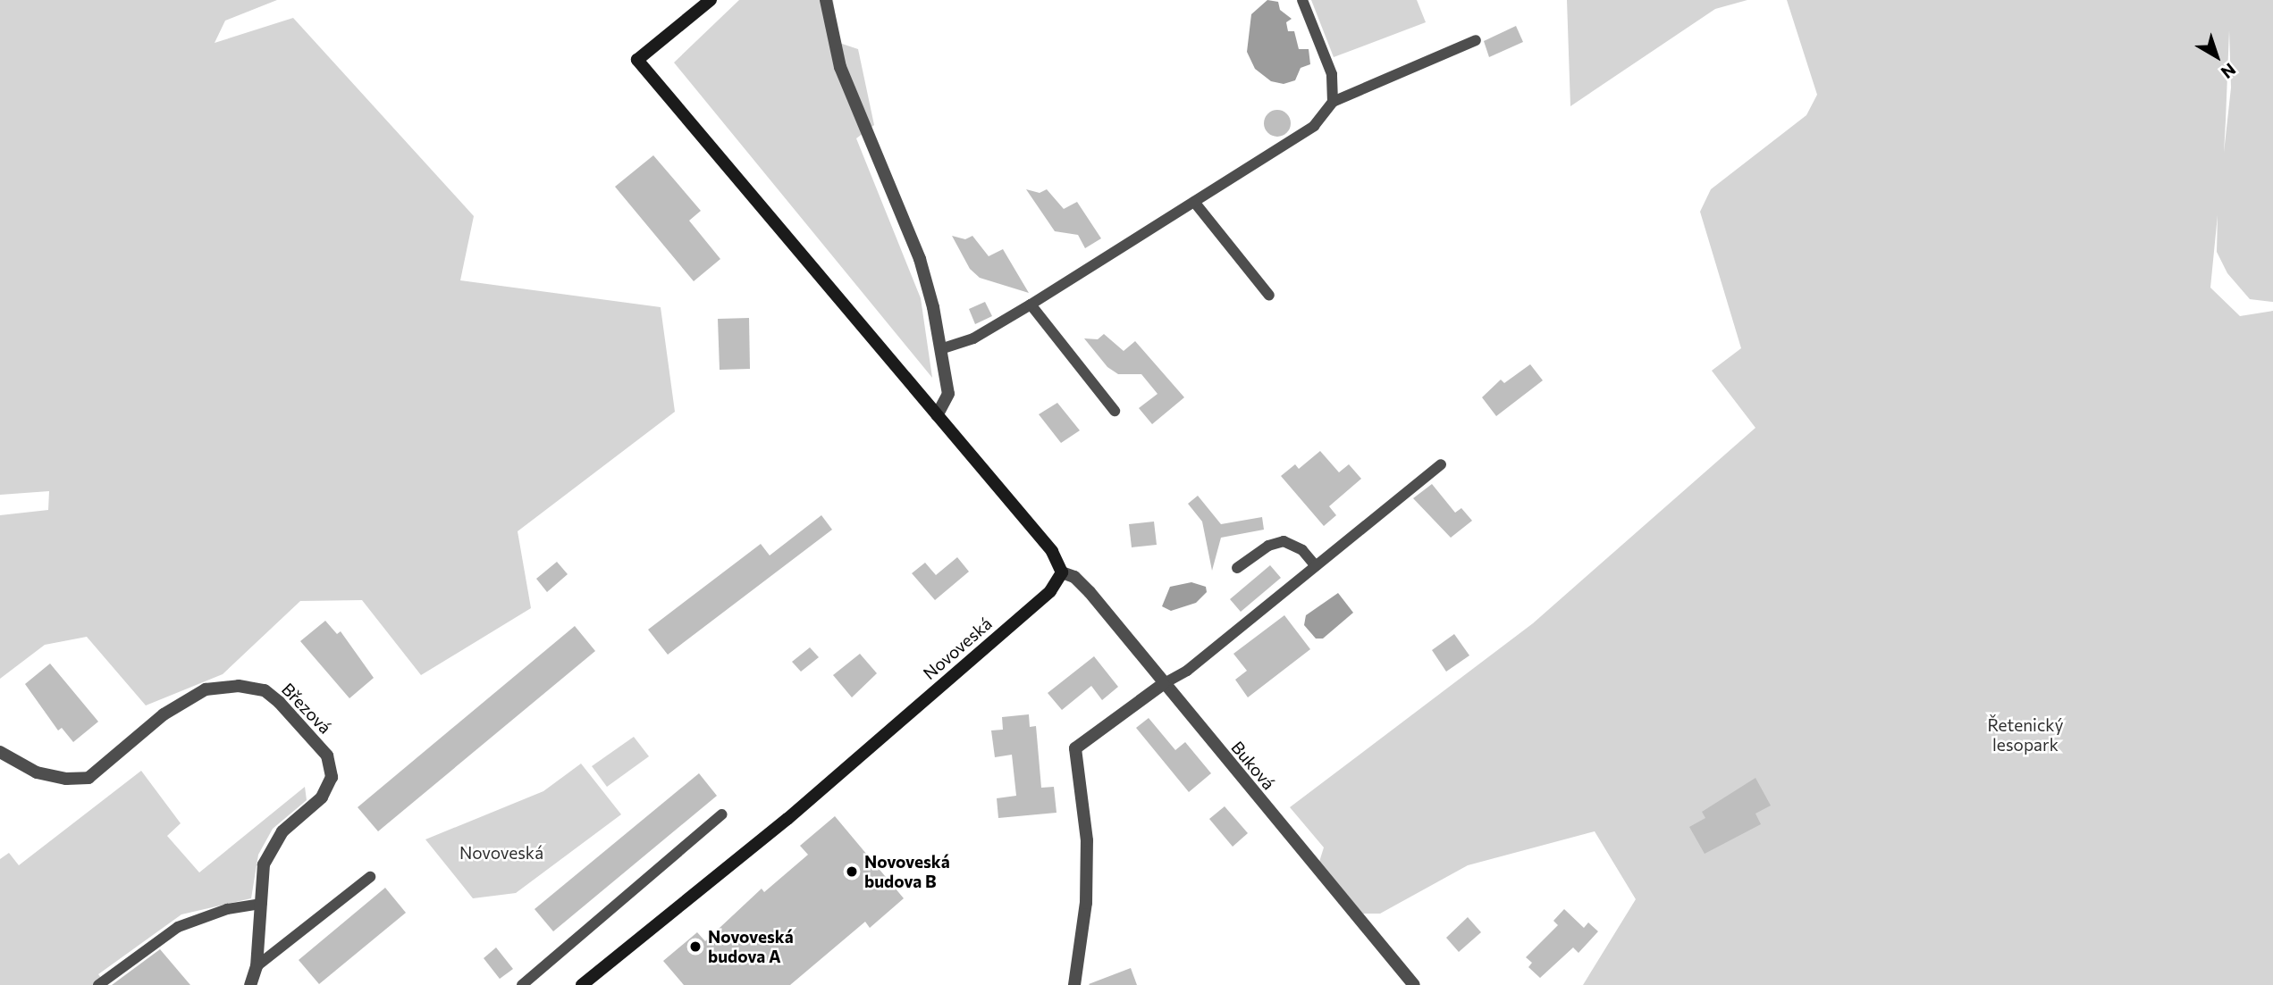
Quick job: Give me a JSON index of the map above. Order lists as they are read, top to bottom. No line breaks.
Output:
{"streets":{"street":["Novoveská","Březová","Buková"]},"crossings":[["Novoveská","Buková"]],"parks":["Řetenický lesopark","Novoveská"],"places":["Novoveská budova B","Novoveská budova A"],"north":"bottom right"}
